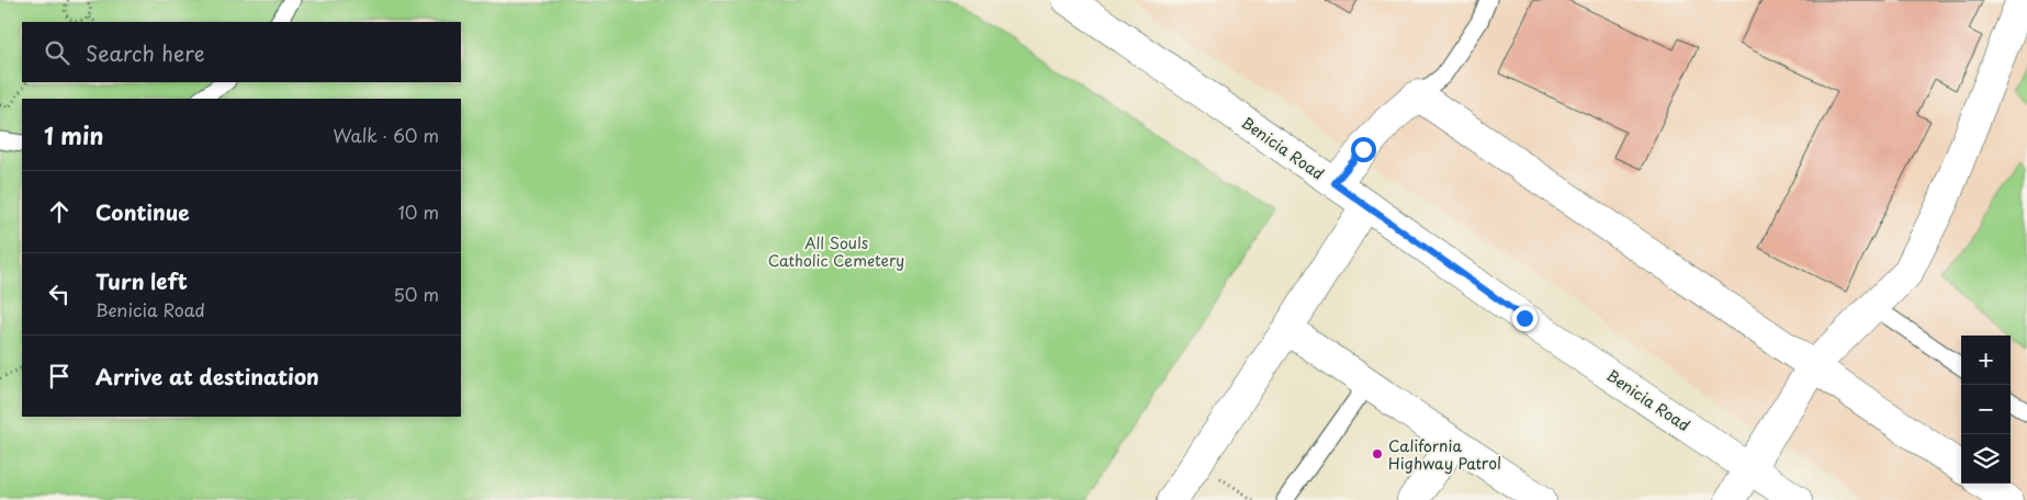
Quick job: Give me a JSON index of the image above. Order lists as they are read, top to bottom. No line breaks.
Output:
{"streets":{"street":["Benicia Road"]},"parks":["All Souls Catholic Cemetery"],"places":["California Highway Patrol"],"page":{"search":"Search here","heading":["1 min","Walk · 60 m"],"list":[["Continue","10 m"],["Turn left","Benicia Road","50 m"],"Arrive at destination"],"map_buttons":["+","−"]}}
